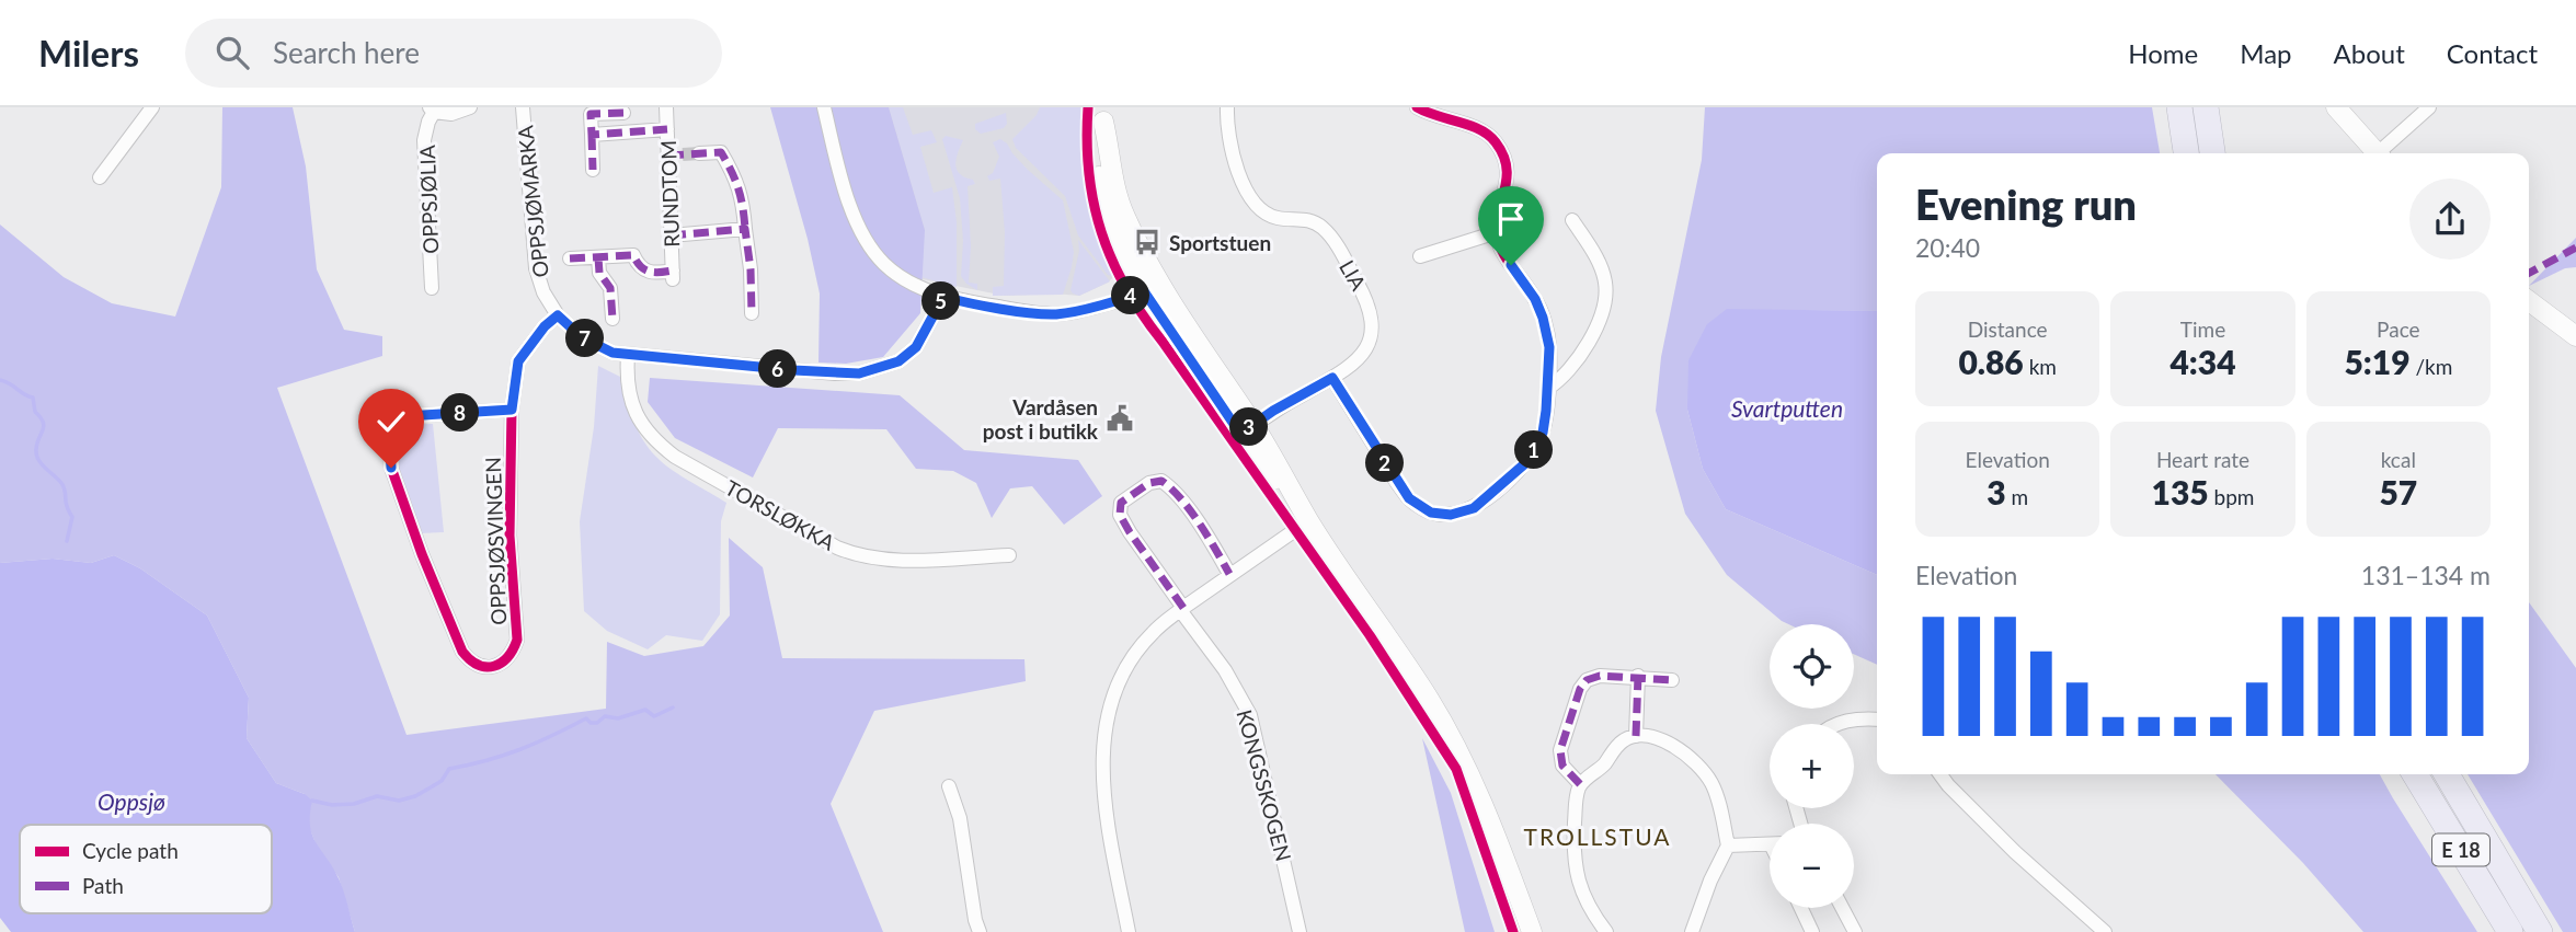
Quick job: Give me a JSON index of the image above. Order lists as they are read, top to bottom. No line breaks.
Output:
{"streets":{"highway":["E 18"],"street":["RUNDTOM","OPPSJØLIA","OPPSJØMARKA","LIA","TORSLØKKA","OPPSJØSVINGEN","KONGSSKOGEN"]},"crossings":[["OPPSJØMARKA","TORSLØKKA"],["OPPSJØMARKA","OPPSJØSVINGEN"]],"districts":["TROLLSTUA"],"water":["Svartputten","Oppsjø"],"places":{"bus stop":["Sportstuen"],"public building":["Vardåsen post i butikk"]},"legend":["Cycle path","Path"],"page":{"header":"Milers","search":"Search here","nav":["Home","Map","About","Contact"],"heading":["Evening run","20:40"],"pins":["4","5","7","6","8","3","1","2"],"stats":[["Distance","0.86 km"],["Time","4:34"],["Pace","5:19 /km"],["Elevation","3 m"],["Heart rate","135 bpm"],["kcal","57"]],"chart":["Elevation","131–134 m"],"map_buttons":["+","−"]}}
